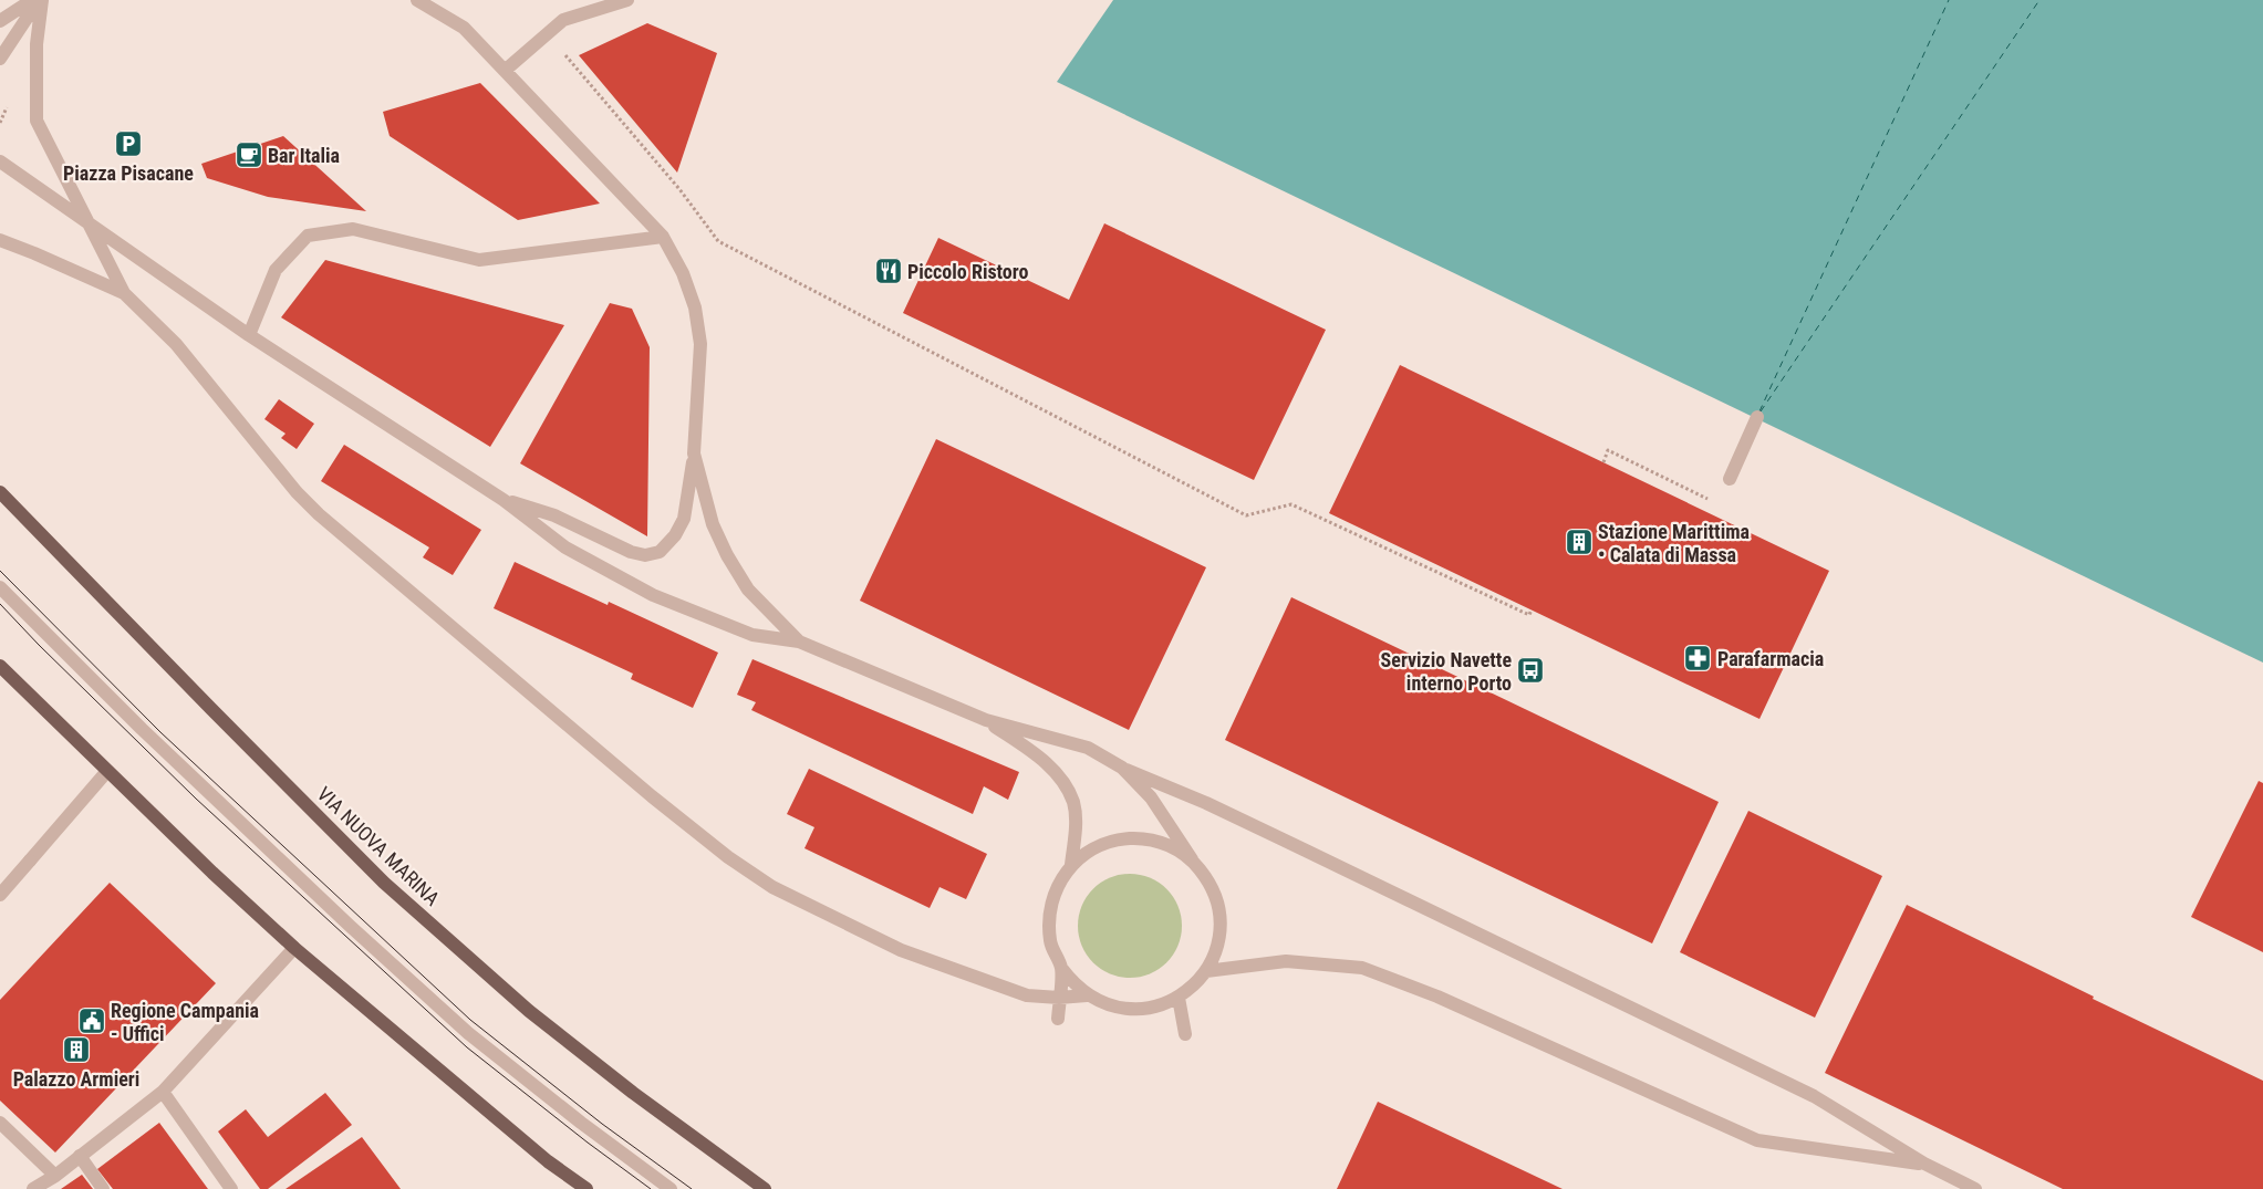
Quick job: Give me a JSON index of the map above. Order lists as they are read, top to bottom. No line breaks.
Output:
{"streets":{"main road":["VIA NUOVA MARINA"]},"places":{"parking":["Piazza Pisacane"],"cafe":["Bar Italia"],"restaurant":["Piccolo Ristoro"],"building":["Stazione Marittima • Calata di Massa","Palazzo Armieri"],"pharmacy":["Parafarmacia"],"bus stop":["Servizio Navette interno Porto"],"public building":["Regione Campania - Uffici"]}}
